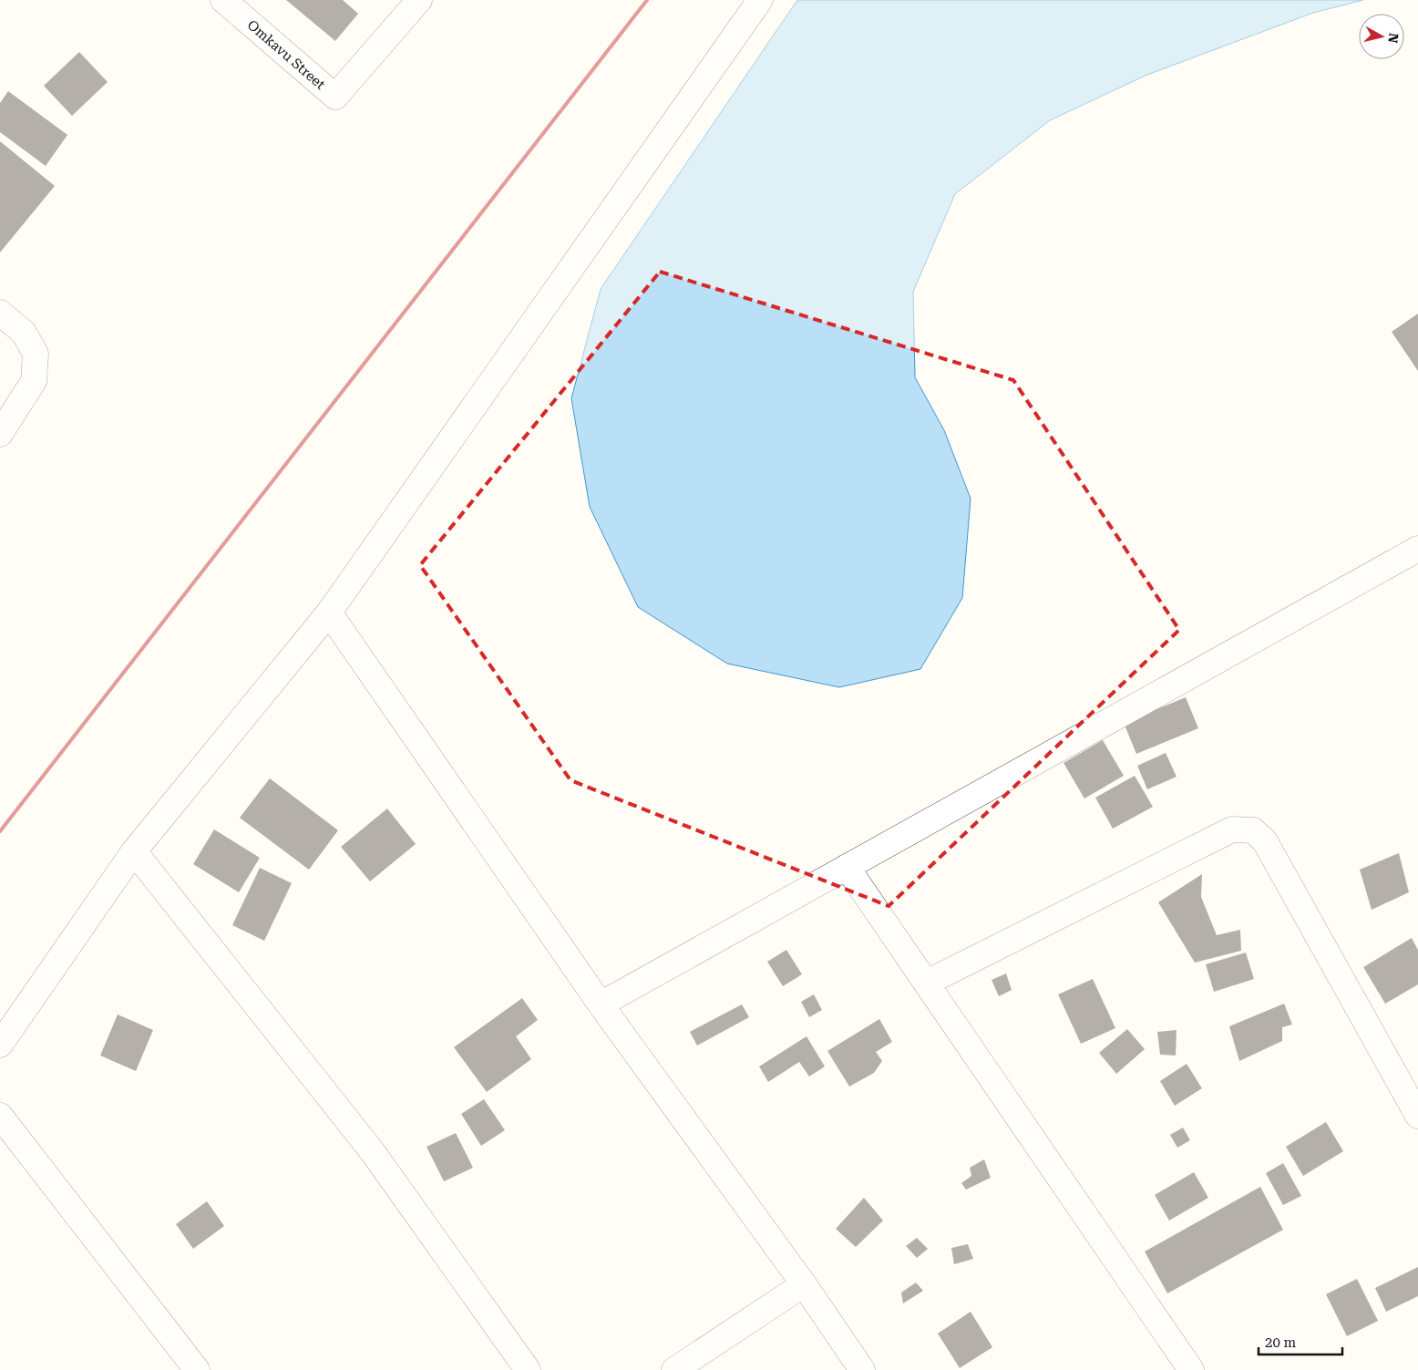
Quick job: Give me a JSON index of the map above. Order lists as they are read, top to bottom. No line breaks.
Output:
{"streets":{"street":["Omkavu Street"]},"scale_bar":"20 m","north":"right"}
